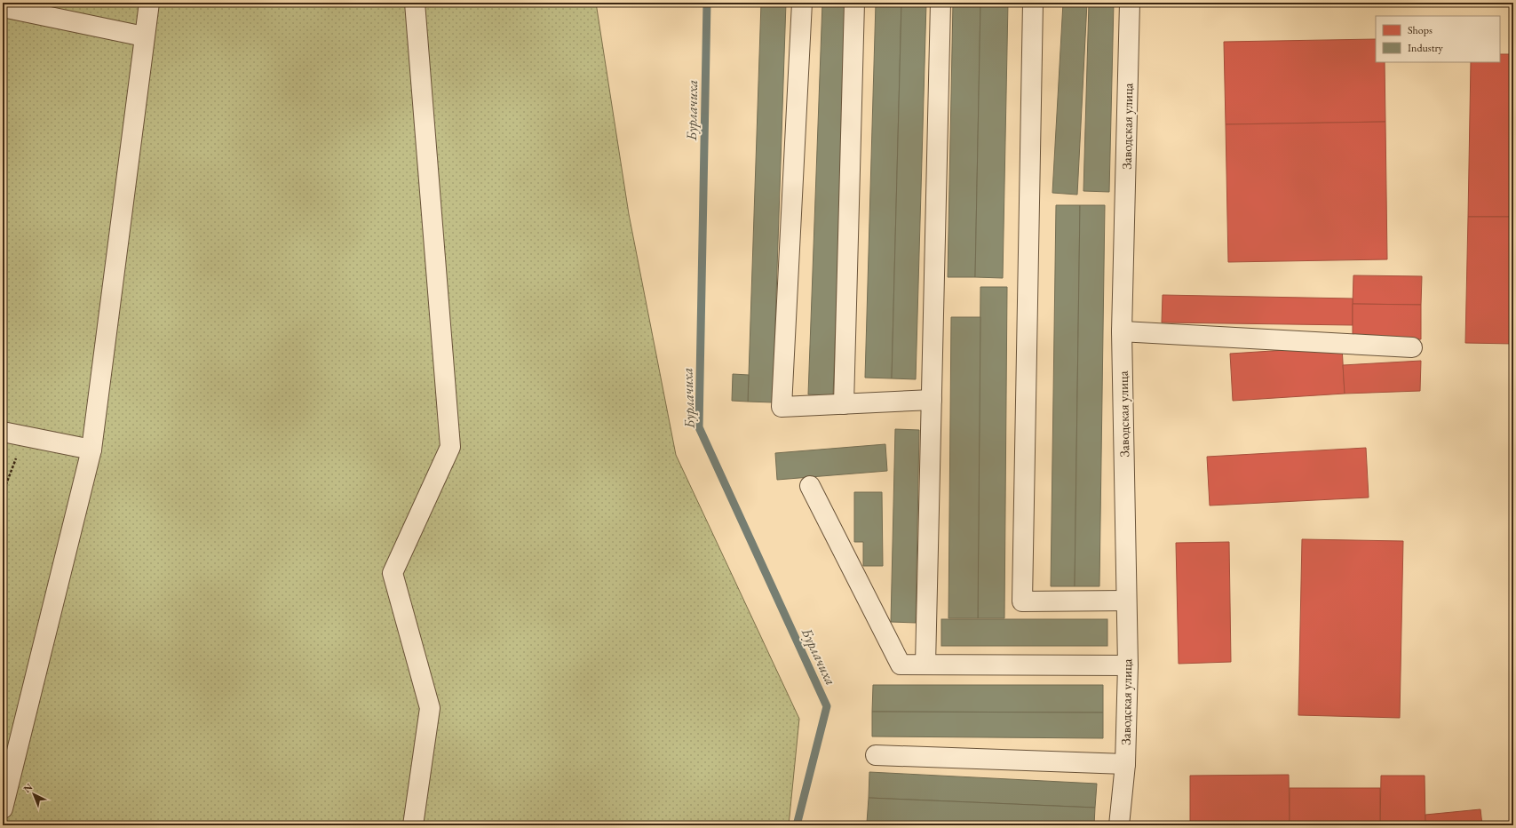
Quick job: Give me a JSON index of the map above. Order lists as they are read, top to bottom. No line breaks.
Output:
{"streets":{"street":["Заводская улица"]},"water":["Бурлачиха"],"legend":["Shops","Industry"],"north":"top left"}
